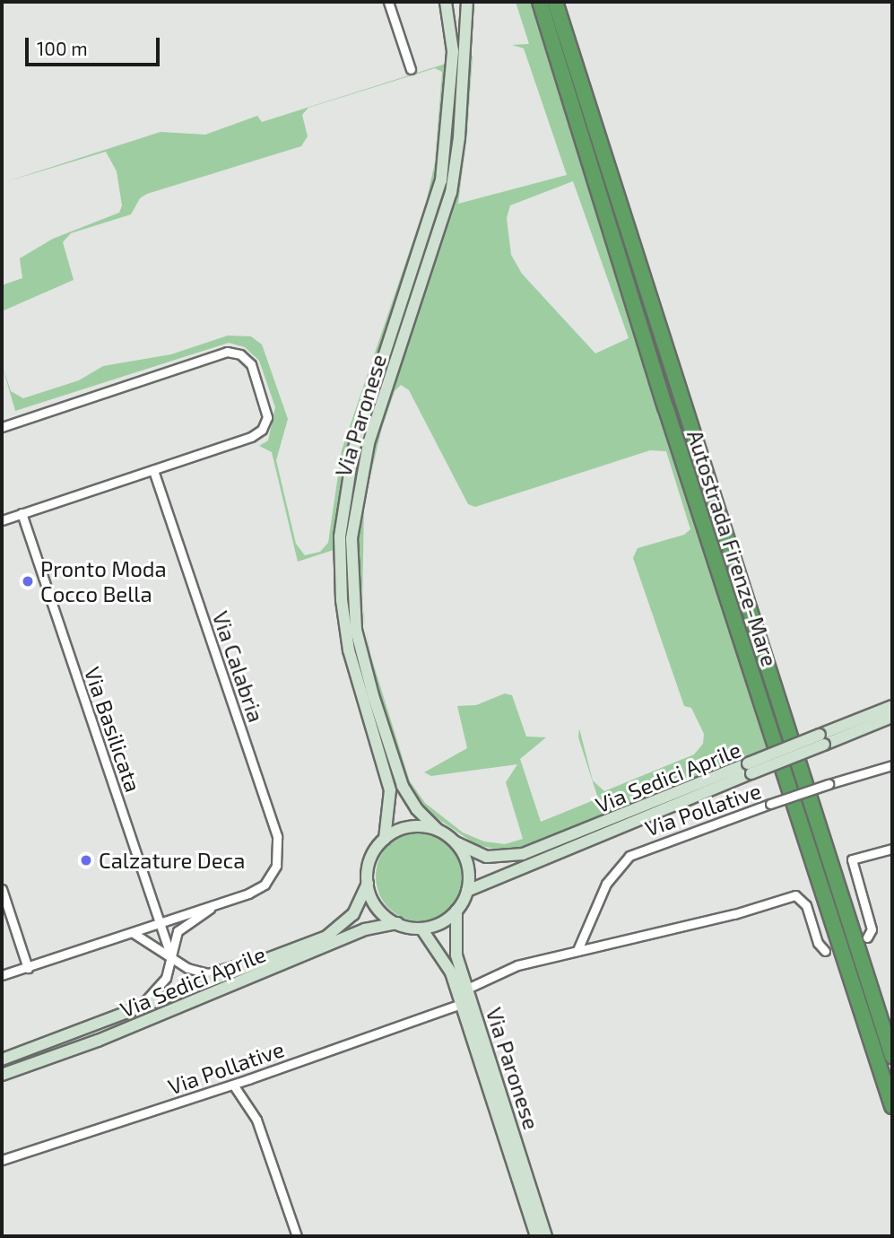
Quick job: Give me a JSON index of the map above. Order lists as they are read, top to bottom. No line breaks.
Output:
{"streets":{"highway":["Autostrada Firenze-Mare"],"main road":["Via Paronese","Via Sedici Aprile"],"street":["Via Calabria","Via Basilicata","Via Pollative"]},"crossings":[["Via Paronese","Via Sedici Aprile"],["Via Paronese","Via Pollative"]],"places":["Pronto Moda Cocco Bella","Calzature Deca"],"scale_bar":"100 m"}
